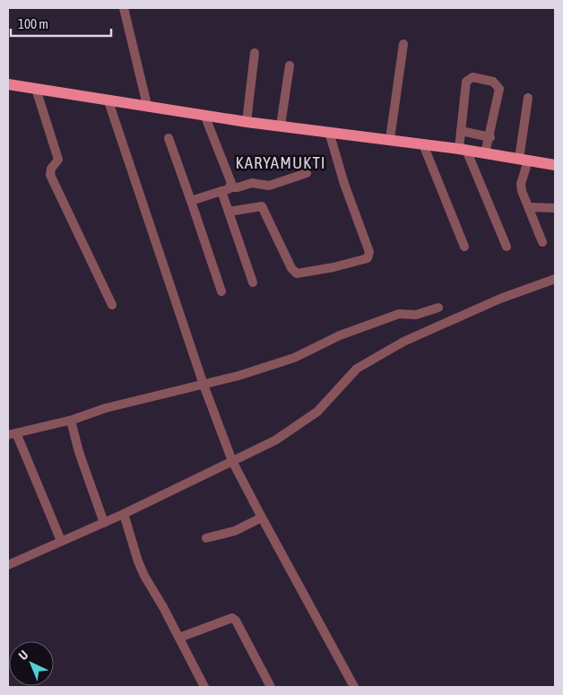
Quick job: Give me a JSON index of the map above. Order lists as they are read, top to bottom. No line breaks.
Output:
{"districts":["KARYAMUKTI"],"scale_bar":"100 m","north":"top left"}
